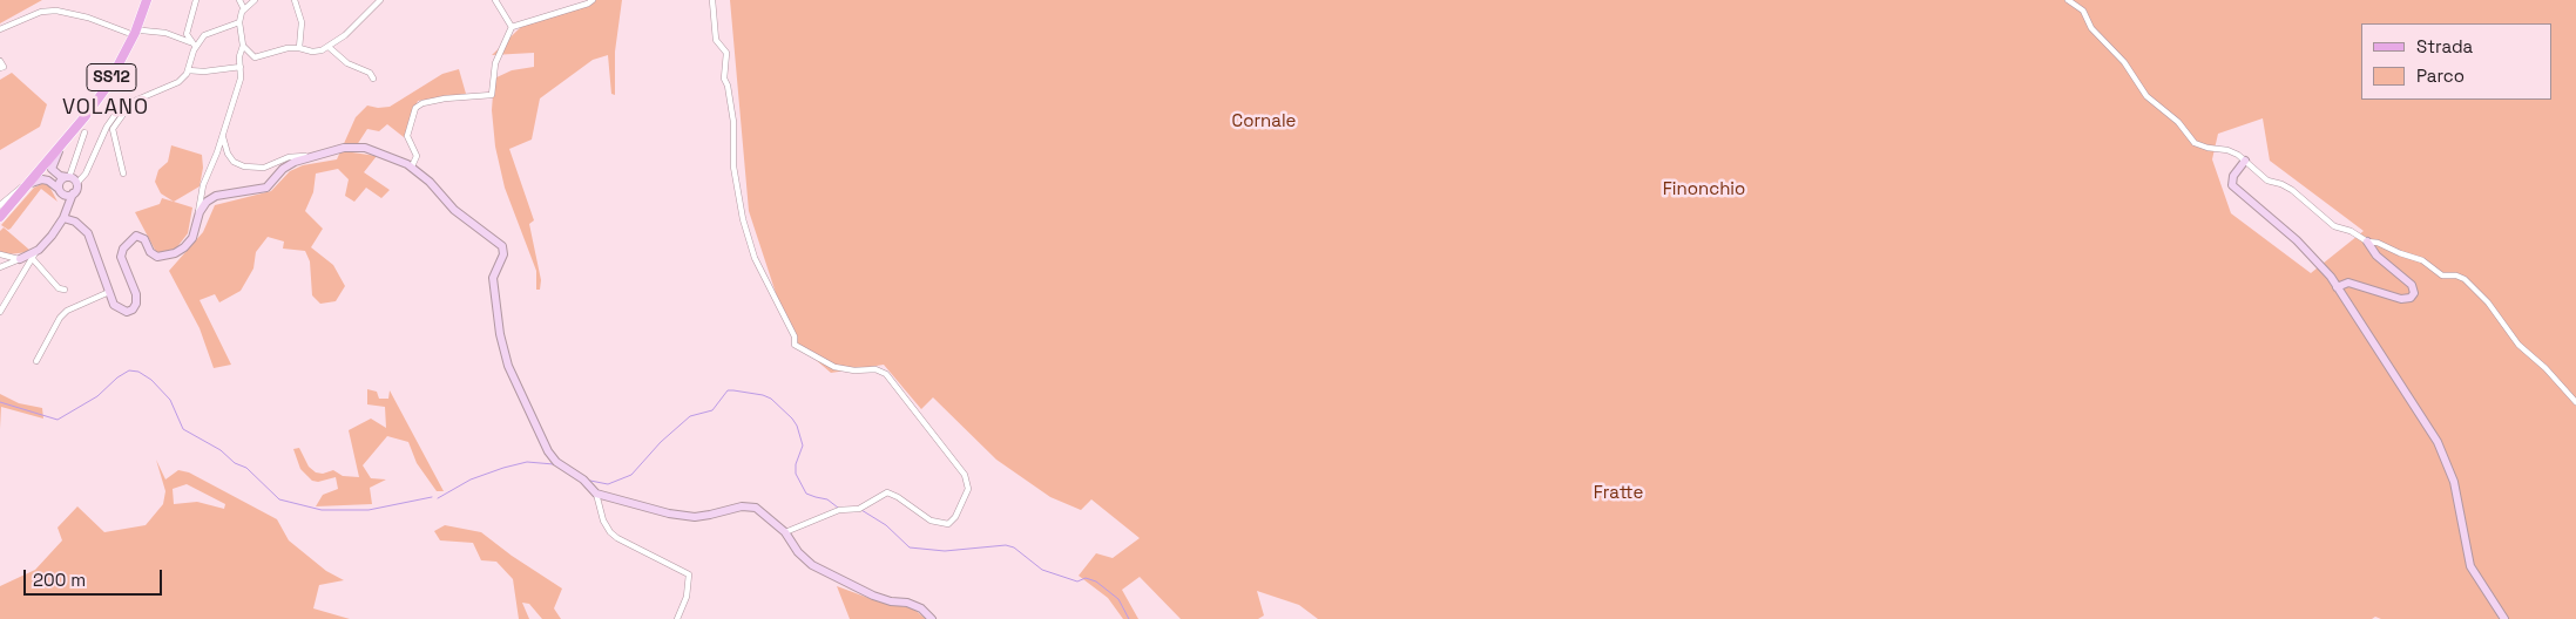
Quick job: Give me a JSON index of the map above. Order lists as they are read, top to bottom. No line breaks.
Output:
{"streets":{"main road":["SS12"]},"districts":["VOLANO"],"parks":["Cornale","Finonchio","Fratte"],"legend":["Strada","Parco"],"scale_bar":"200 m"}
